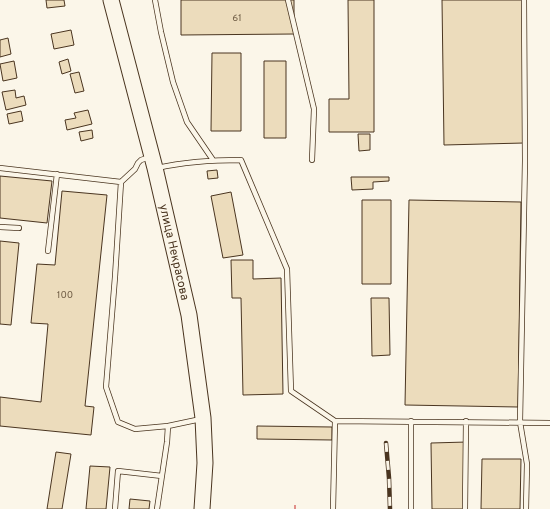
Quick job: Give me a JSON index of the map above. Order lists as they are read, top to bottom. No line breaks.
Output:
{"streets":{"main road":["улица Некрасова"]},"house_numbers":["61","100"]}
